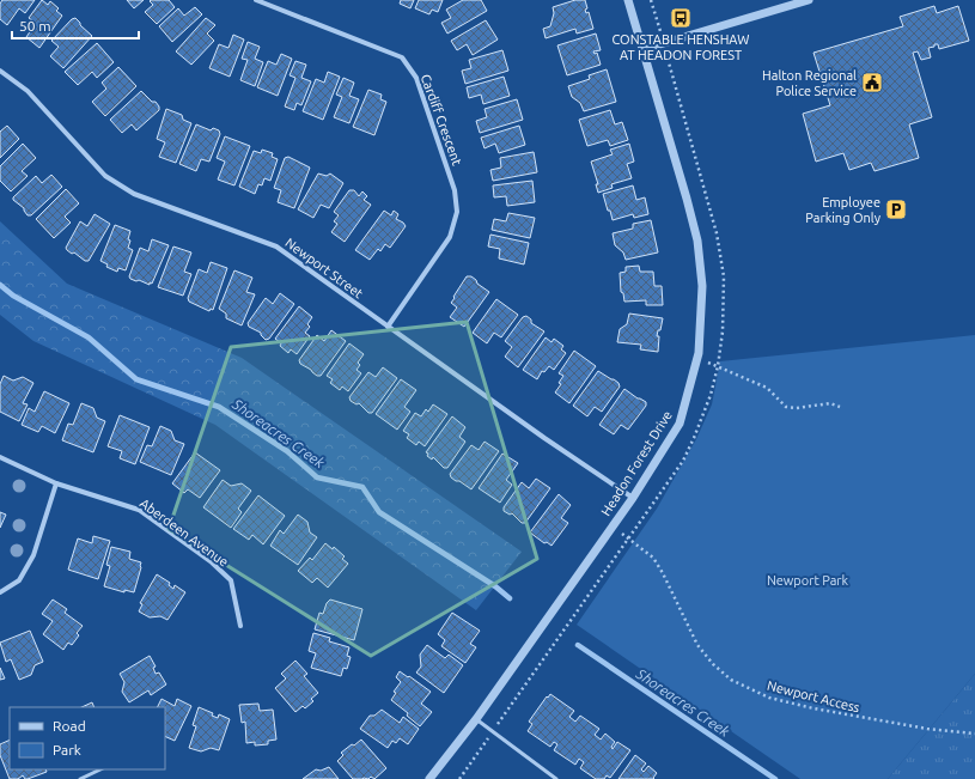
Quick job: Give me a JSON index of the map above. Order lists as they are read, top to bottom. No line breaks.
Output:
{"streets":{"street":["Cardiff Crescent","Newport Street","Headon Forest Drive","Aberdeen Avenue"],"path":["Newport Access"]},"crossings":[["Cardiff Crescent","Newport Street"],["Newport Street","Headon Forest Drive"],["Headon Forest Drive","Newport Access"]],"water":["Shoreacres Creek"],"parks":["Newport Park"],"places":{"bus stop":["CONSTABLE HENSHAW AT HEADON FOREST"],"public building":["Halton Regional Police Service"],"parking":["Employee Parking Only"]},"legend":["Road","Park"],"scale_bar":"50 m"}
